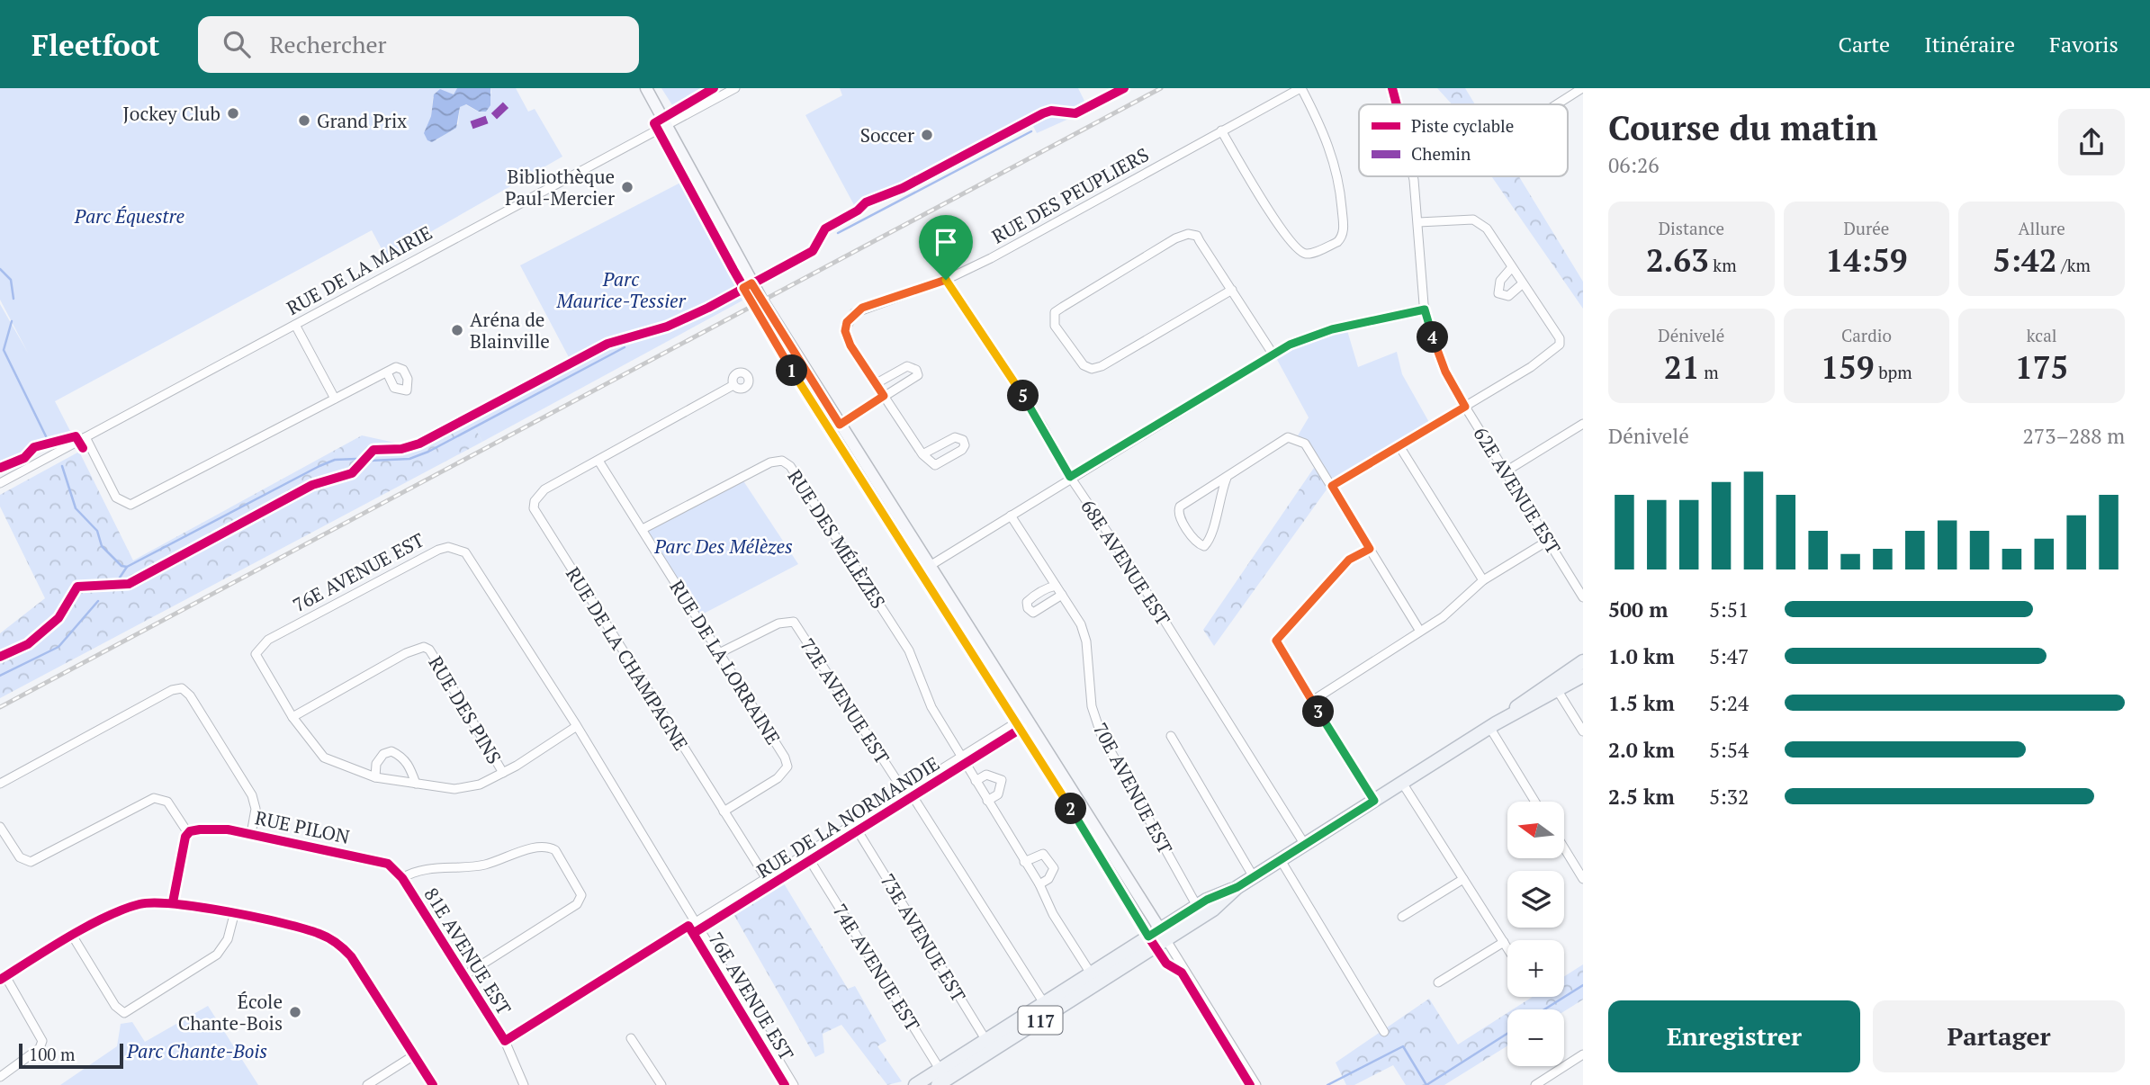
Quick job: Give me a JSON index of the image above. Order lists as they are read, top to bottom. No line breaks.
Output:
{"streets":{"main road":["117"],"street":["RUE DES PEUPLIERS","RUE DE LA MAIRIE","62E AVENUE EST","RUE DES MÉLÈZES","68E AVENUE EST","76E AVENUE EST","RUE DE LA CHAMPAGNE","RUE DE LA LORRAINE","72E AVENUE EST","RUE DES PINS","70E AVENUE EST","RUE DE LA NORMANDIE","RUE PILON","73E AVENUE EST","81E AVENUE EST","74E AVENUE EST"]},"crossings":[["RUE DES PEUPLIERS","68E AVENUE EST"],["RUE DES MÉLÈZES","RUE DE LA LORRAINE"],["RUE DES MÉLÈZES","RUE DE LA NORMANDIE"],["RUE DES MÉLÈZES","117"],["68E AVENUE EST","117"],["76E AVENUE EST","RUE DES PINS"],["76E AVENUE EST","RUE DE LA NORMANDIE"],["RUE DE LA CHAMPAGNE","RUE DE LA LORRAINE"],["RUE DE LA CHAMPAGNE","RUE DE LA NORMANDIE"],["RUE DE LA LORRAINE","72E AVENUE EST"],["72E AVENUE EST","RUE DE LA NORMANDIE"],["72E AVENUE EST","117"],["70E AVENUE EST","117"],["RUE DE LA NORMANDIE","73E AVENUE EST"],["RUE DE LA NORMANDIE","81E AVENUE EST"],["RUE DE LA NORMANDIE","74E AVENUE EST"],["RUE PILON","81E AVENUE EST"],["73E AVENUE EST","117"],["74E AVENUE EST","117"]],"parks":["Parc Équestre","Parc Maurice-Tessier","Parc Des Mélèzes","Parc Chante-Bois"],"places":["Jockey Club","Grand Prix","Soccer","Bibliothèque Paul-Mercier","Aréna de Blainville","École Chante-Bois"],"legend":["Piste cyclable","Chemin"],"scale_bar":"100 m","north":"left","page":{"header":"Fleetfoot","search":"Rechercher","nav":["Carte","Itinéraire","Favoris"],"heading":["Course du matin","06:26"],"stats":[["Distance","2.63 km"],["Durée","14:59"],["Allure","5:42 /km"],["Dénivelé","21 m"],["Cardio","159 bpm"],["kcal","175"]],"pins":["4","1","5","3","2"],"chart":["Dénivelé","273–288 m"],"list":[{"name":"500 m","note":"5:51"},{"name":"1.0 km","note":"5:47"},{"name":"1.5 km","note":"5:24"},{"name":"2.0 km","note":"5:54"},{"name":"2.5 km","note":"5:32"}],"map_buttons":["+","−"],"buttons":["Enregistrer","Partager"],"scale":"100 m"}}
